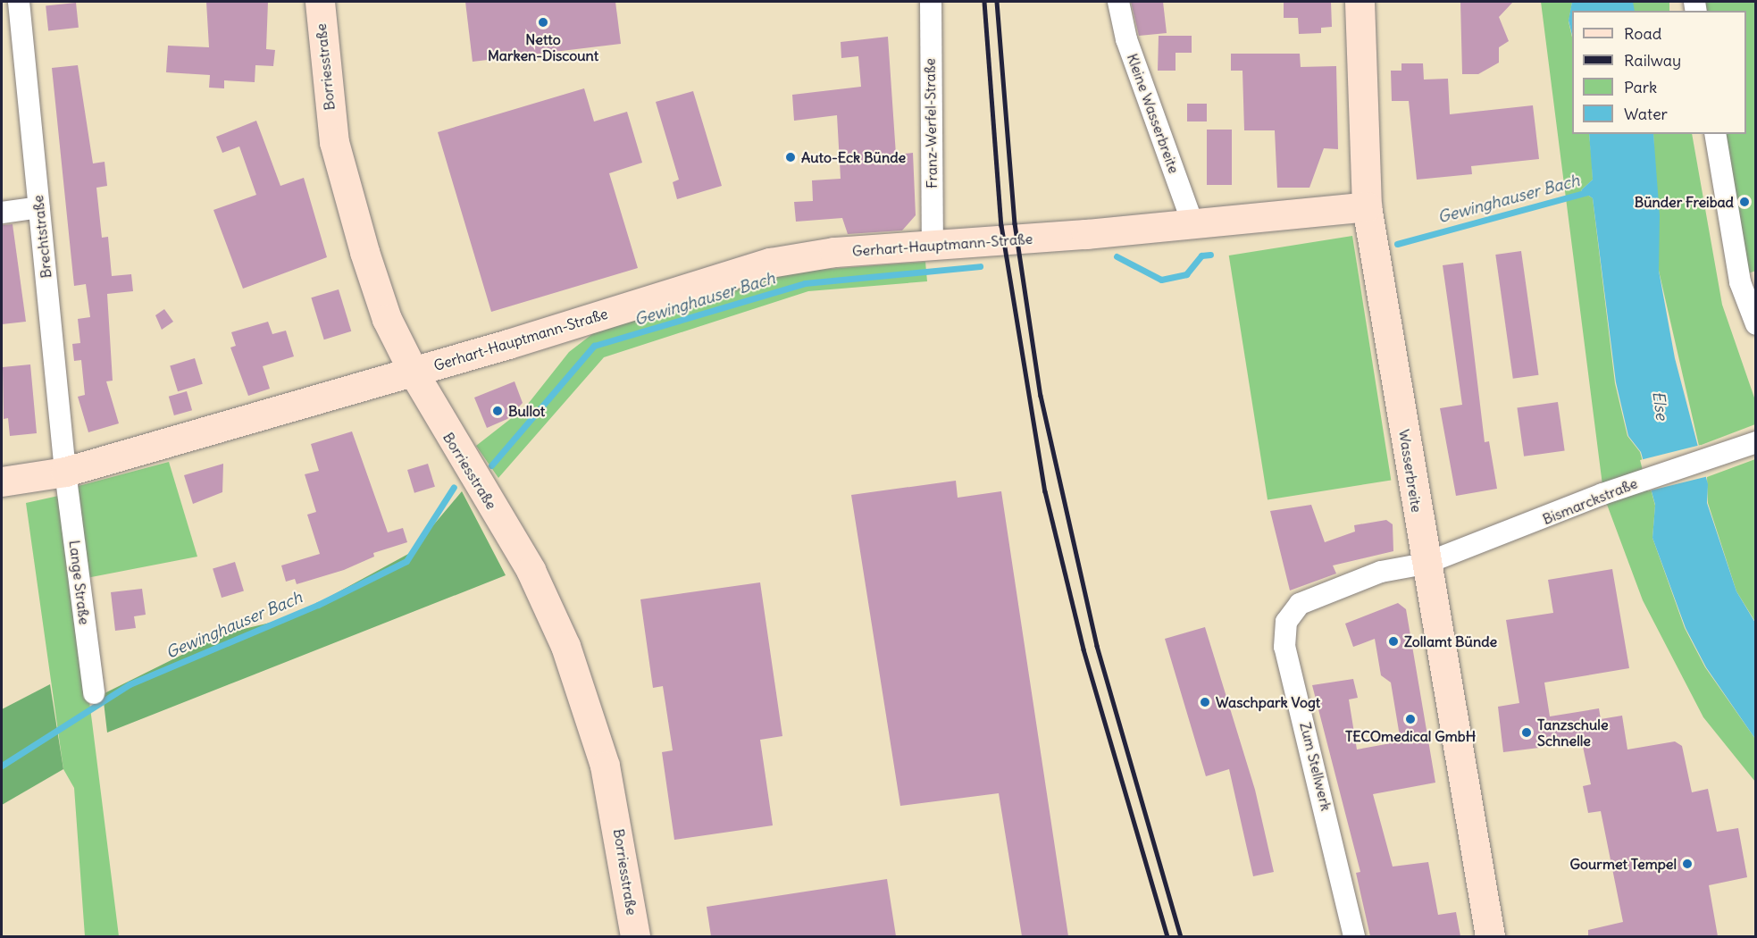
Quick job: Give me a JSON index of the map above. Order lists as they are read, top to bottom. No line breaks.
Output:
{"streets":{"main road":["Borriesstraße","Gerhart-Hauptmann-Straße","Wasserbreite"],"street":["Kleine Wasserbreite","Franz-Werfel-Straße","Brechtstraße","Bismarckstraße","Lange Straße","Zum Stellwerk"]},"crossings":[["Borriesstraße","Gerhart-Hauptmann-Straße"],["Kleine Wasserbreite","Gerhart-Hauptmann-Straße"],["Franz-Werfel-Straße","Gerhart-Hauptmann-Straße"],["Brechtstraße","Gerhart-Hauptmann-Straße"],["Brechtstraße","Lange Straße"],["Gerhart-Hauptmann-Straße","Wasserbreite"],["Gerhart-Hauptmann-Straße","Lange Straße"],["Wasserbreite","Bismarckstraße"],["Wasserbreite","Zum Stellwerk"],["Bismarckstraße","Zum Stellwerk"]],"water":["Gewinghauser Bach","Else"],"places":["Netto Marken-Discount","Auto-Eck Bünde","Bünder Freibad","Bullot","Zollamt Bünde","Waschpark Vogt","TECOmedical GmbH","Tanzschule Schnelle","Gourmet Tempel"],"legend":["Road","Railway","Park","Water"]}
